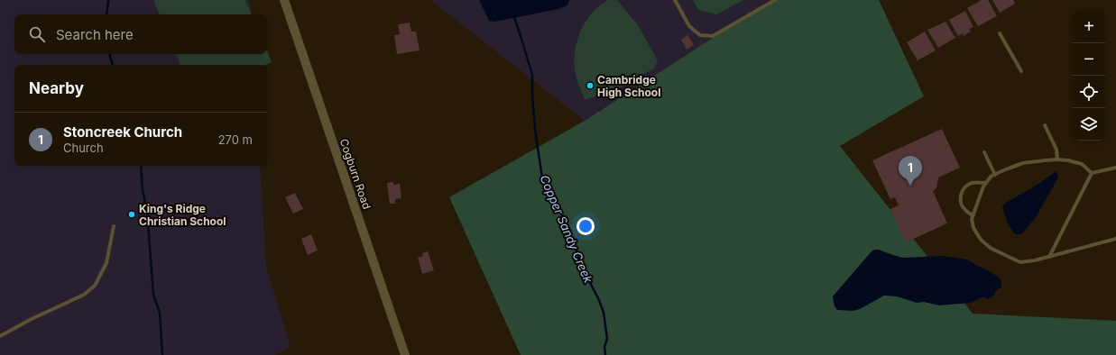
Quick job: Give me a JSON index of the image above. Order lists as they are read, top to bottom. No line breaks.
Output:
{"streets":{"street":["Cogburn Road"]},"water":["Copper Sandy Creek"],"places":["Cambridge High School","King's Ridge Christian School"],"page":{"map_buttons":["+","−"],"search":"Search here","heading":"Nearby","list":[{"mark":"1","name":"Stoncreek Church","note":"Church","value":"270 m"}],"pins":"1"}}
